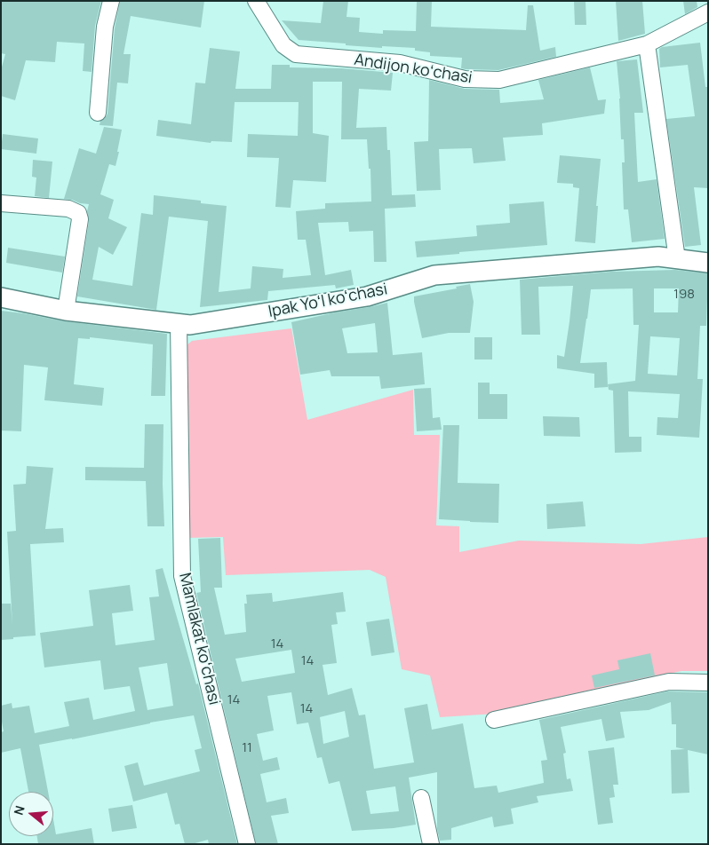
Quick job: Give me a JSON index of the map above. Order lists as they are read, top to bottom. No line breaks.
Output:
{"streets":{"street":["Andijon koʻchasi","Ipak Yoʻl koʻchasi","Mamlakat koʻchasi"]},"crossings":[["Ipak Yoʻl koʻchasi","Mamlakat koʻchasi"]],"house_numbers":["198","14","14","14","14","11"],"north":"left"}
